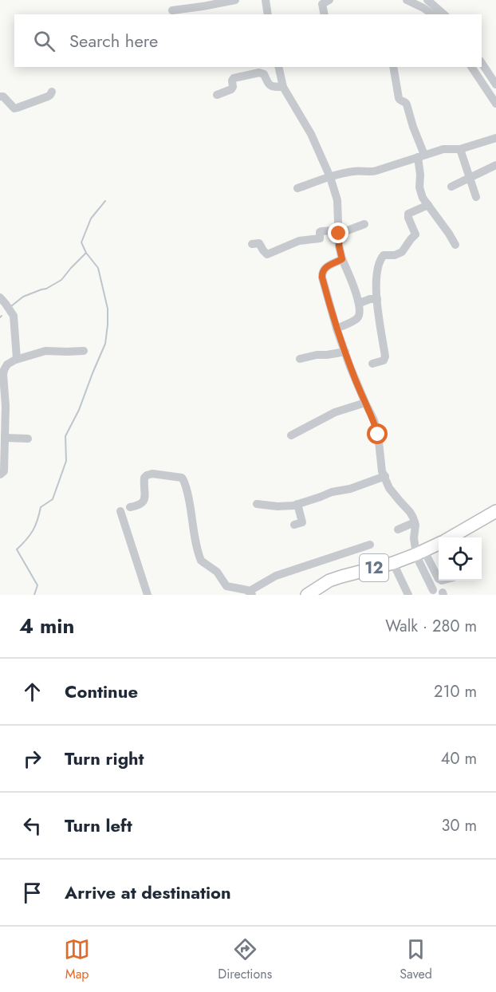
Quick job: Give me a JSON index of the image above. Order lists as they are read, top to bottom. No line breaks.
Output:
{"streets":{"highway":["12"]},"page":{"search":"Search here","heading":["4 min","Walk · 280 m"],"list":[["Continue","210 m"],["Turn right","40 m"],["Turn left","30 m"],"Arrive at destination"],"nav":["Map","Directions","Saved"]}}
